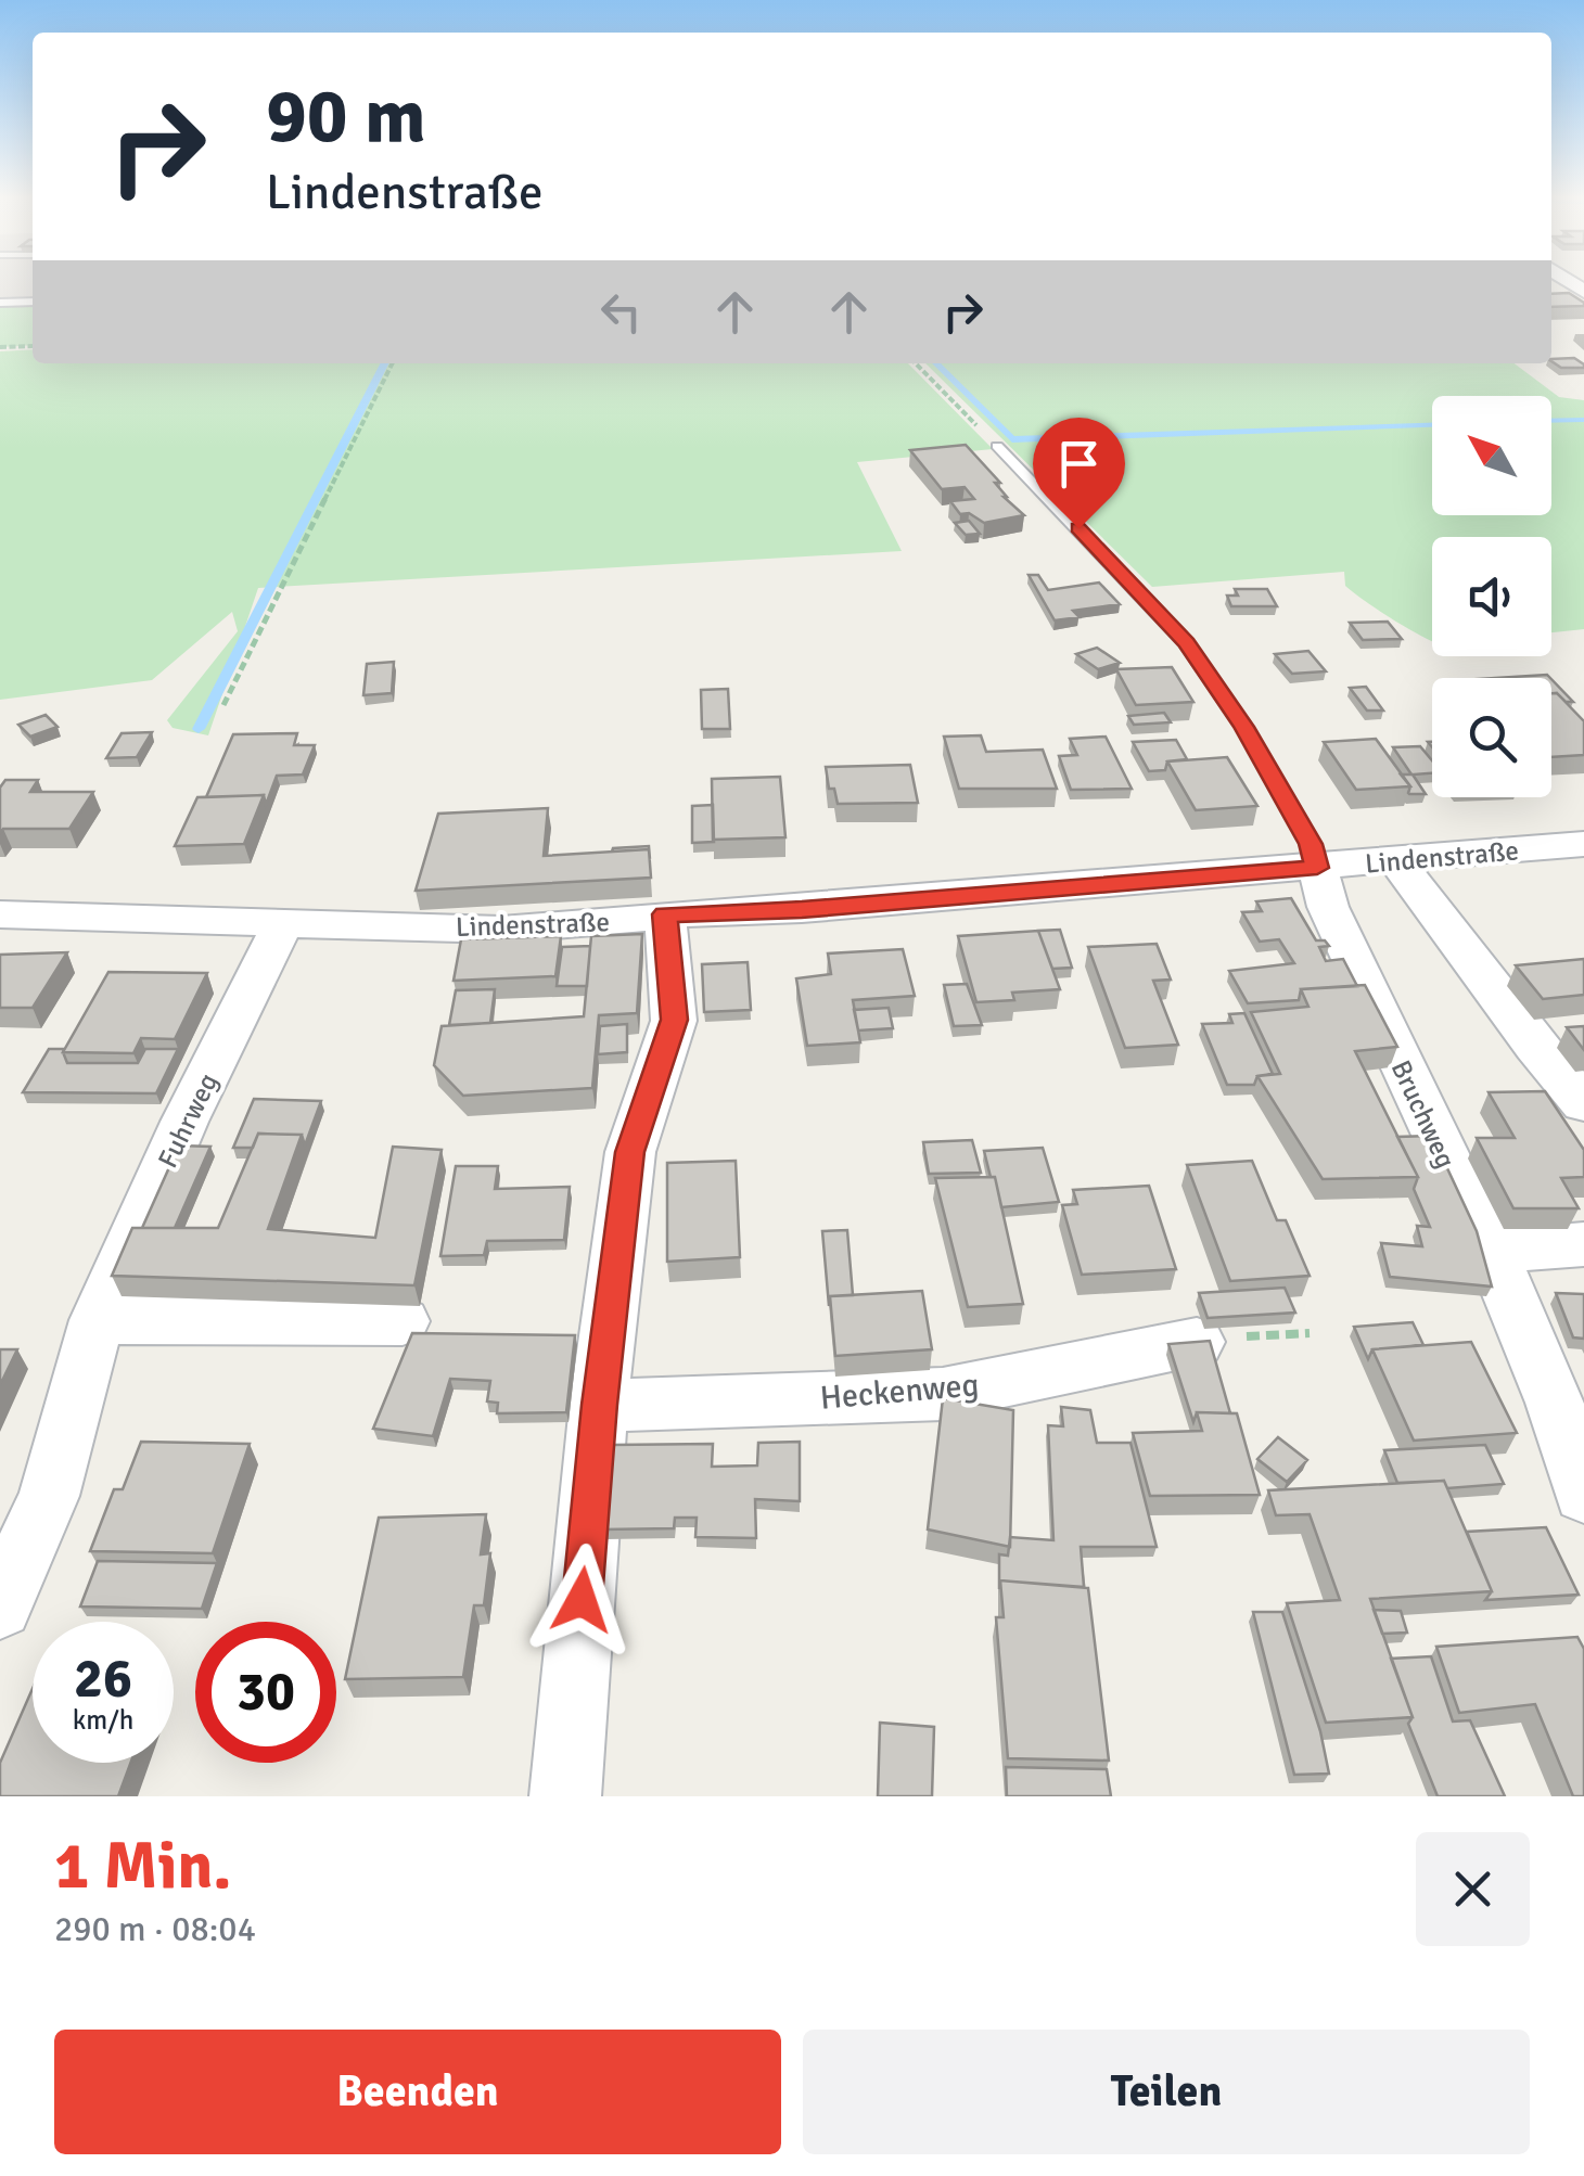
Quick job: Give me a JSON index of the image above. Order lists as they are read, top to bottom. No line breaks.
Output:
{"streets":{"street":["Lindenstraße","Bruchweg","Fuhrweg","Heckenweg"]},"crossings":[["Lindenstraße","Bruchweg"],["Lindenstraße","Fuhrweg"]],"north":"top left","page":{"turn":["90 m","Lindenstraße"],"speed":"26 km/h","limit":"30","heading":["1 Min.","290 m · 08:04"],"buttons":["Beenden","Teilen"]}}
